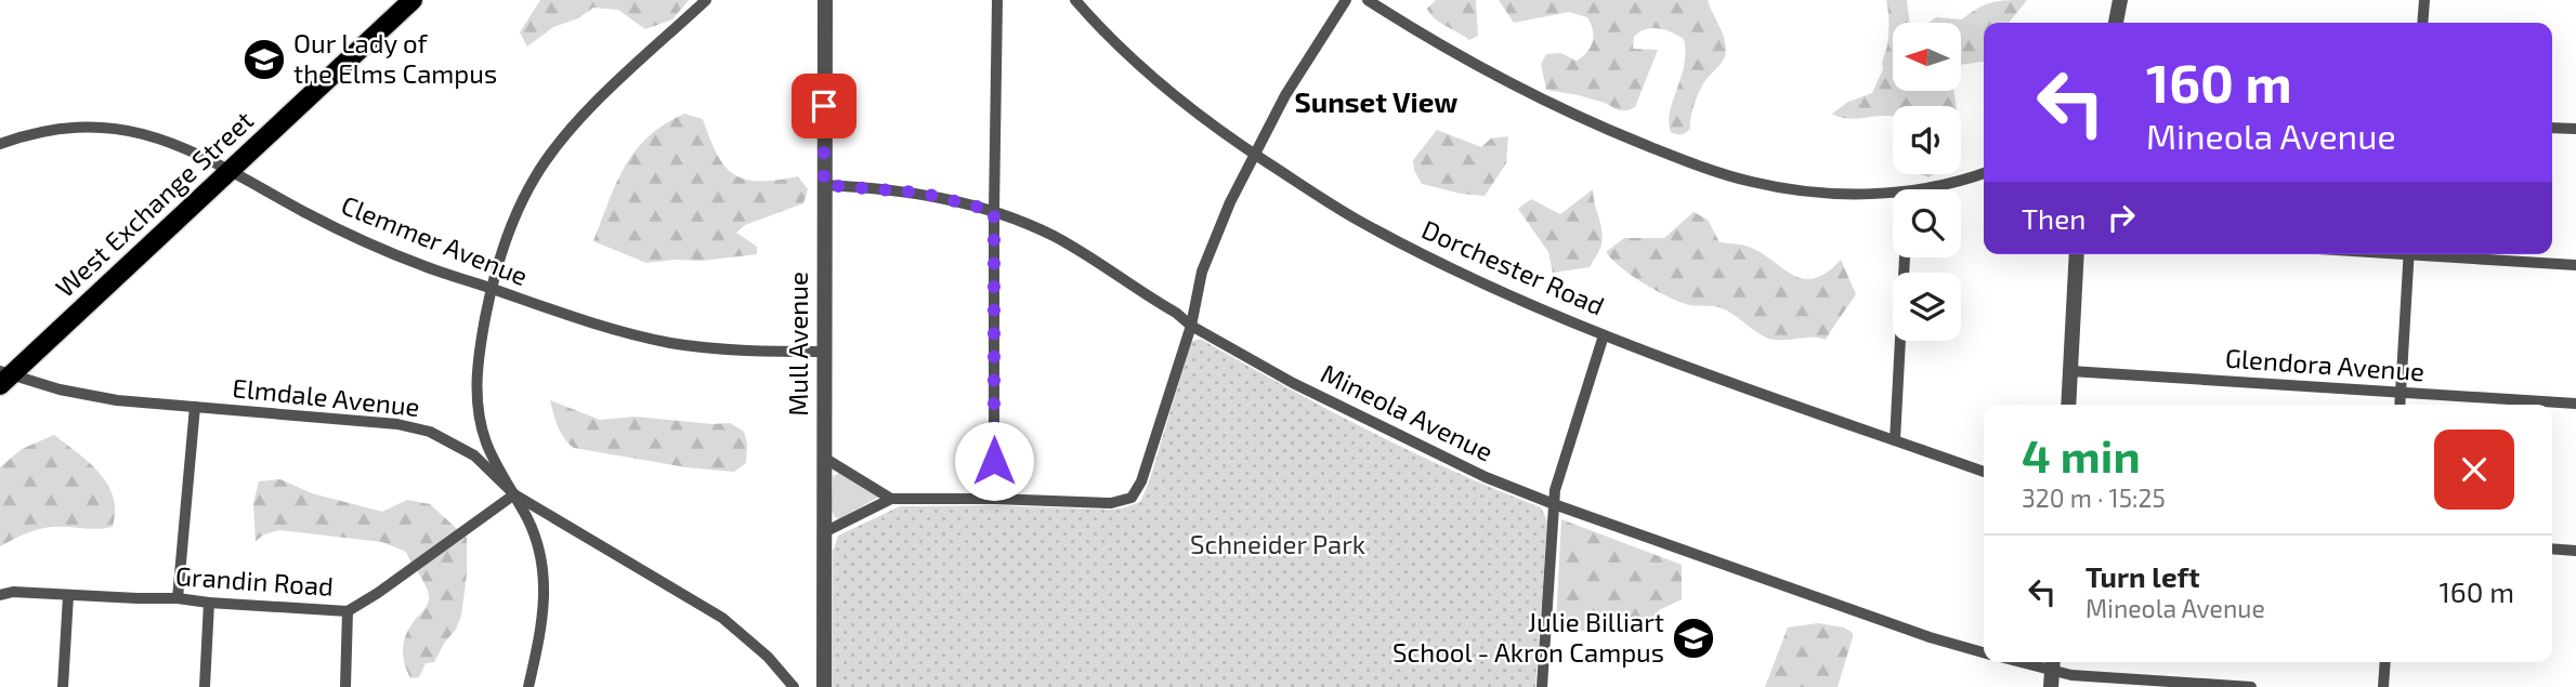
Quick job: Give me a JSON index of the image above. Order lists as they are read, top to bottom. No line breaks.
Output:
{"streets":{"main road":["West Exchange Street"],"street":["Clemmer Avenue","Dorchester Road","Mull Avenue","Glendora Avenue","Elmdale Avenue","Mineola Avenue","Grandin Road"]},"crossings":[["West Exchange Street","Clemmer Avenue"],["West Exchange Street","Elmdale Avenue"],["Clemmer Avenue","Mull Avenue"],["Mull Avenue","Mineola Avenue"],["Elmdale Avenue","Grandin Road"]],"districts":["Sunset View"],"parks":["Schneider Park"],"places":{"school or university":["Our Lady of the Elms Campus","Julie Billiart School - Akron Campus"]},"north":"left","page":{"turn":["160 m","Mineola Avenue"],"then":"Then","heading":["4 min","320 m · 15:25"],"list":[{"name":"Turn left","note":"Mineola Avenue","value":"160 m"}]}}
